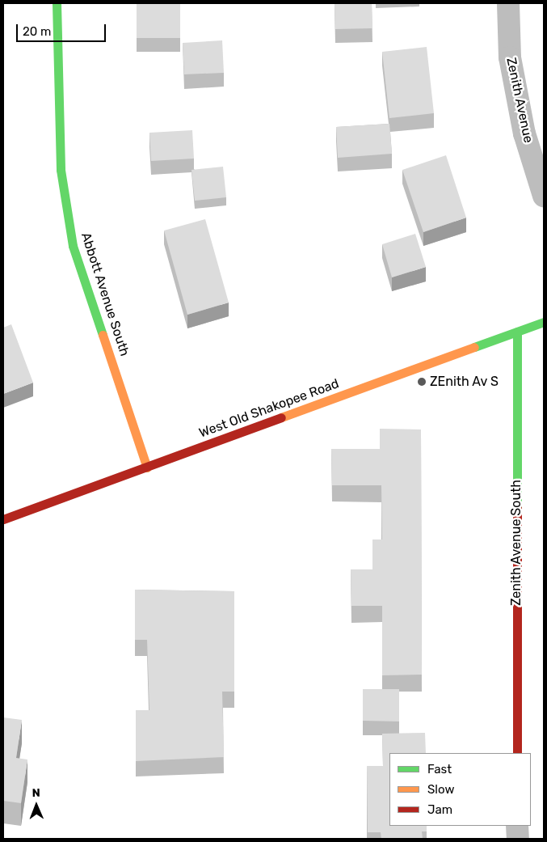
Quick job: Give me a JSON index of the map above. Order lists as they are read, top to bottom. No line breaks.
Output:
{"streets":{"street":["Zenith Avenue","Abbott Avenue South","West Old Shakopee Road","Zenith Avenue South"]},"crossings":[["Abbott Avenue South","West Old Shakopee Road"],["West Old Shakopee Road","Zenith Avenue South"]],"places":["ZEnith Av S"],"legend":["Fast","Slow","Jam"],"scale_bar":"20 m","north":"top"}
